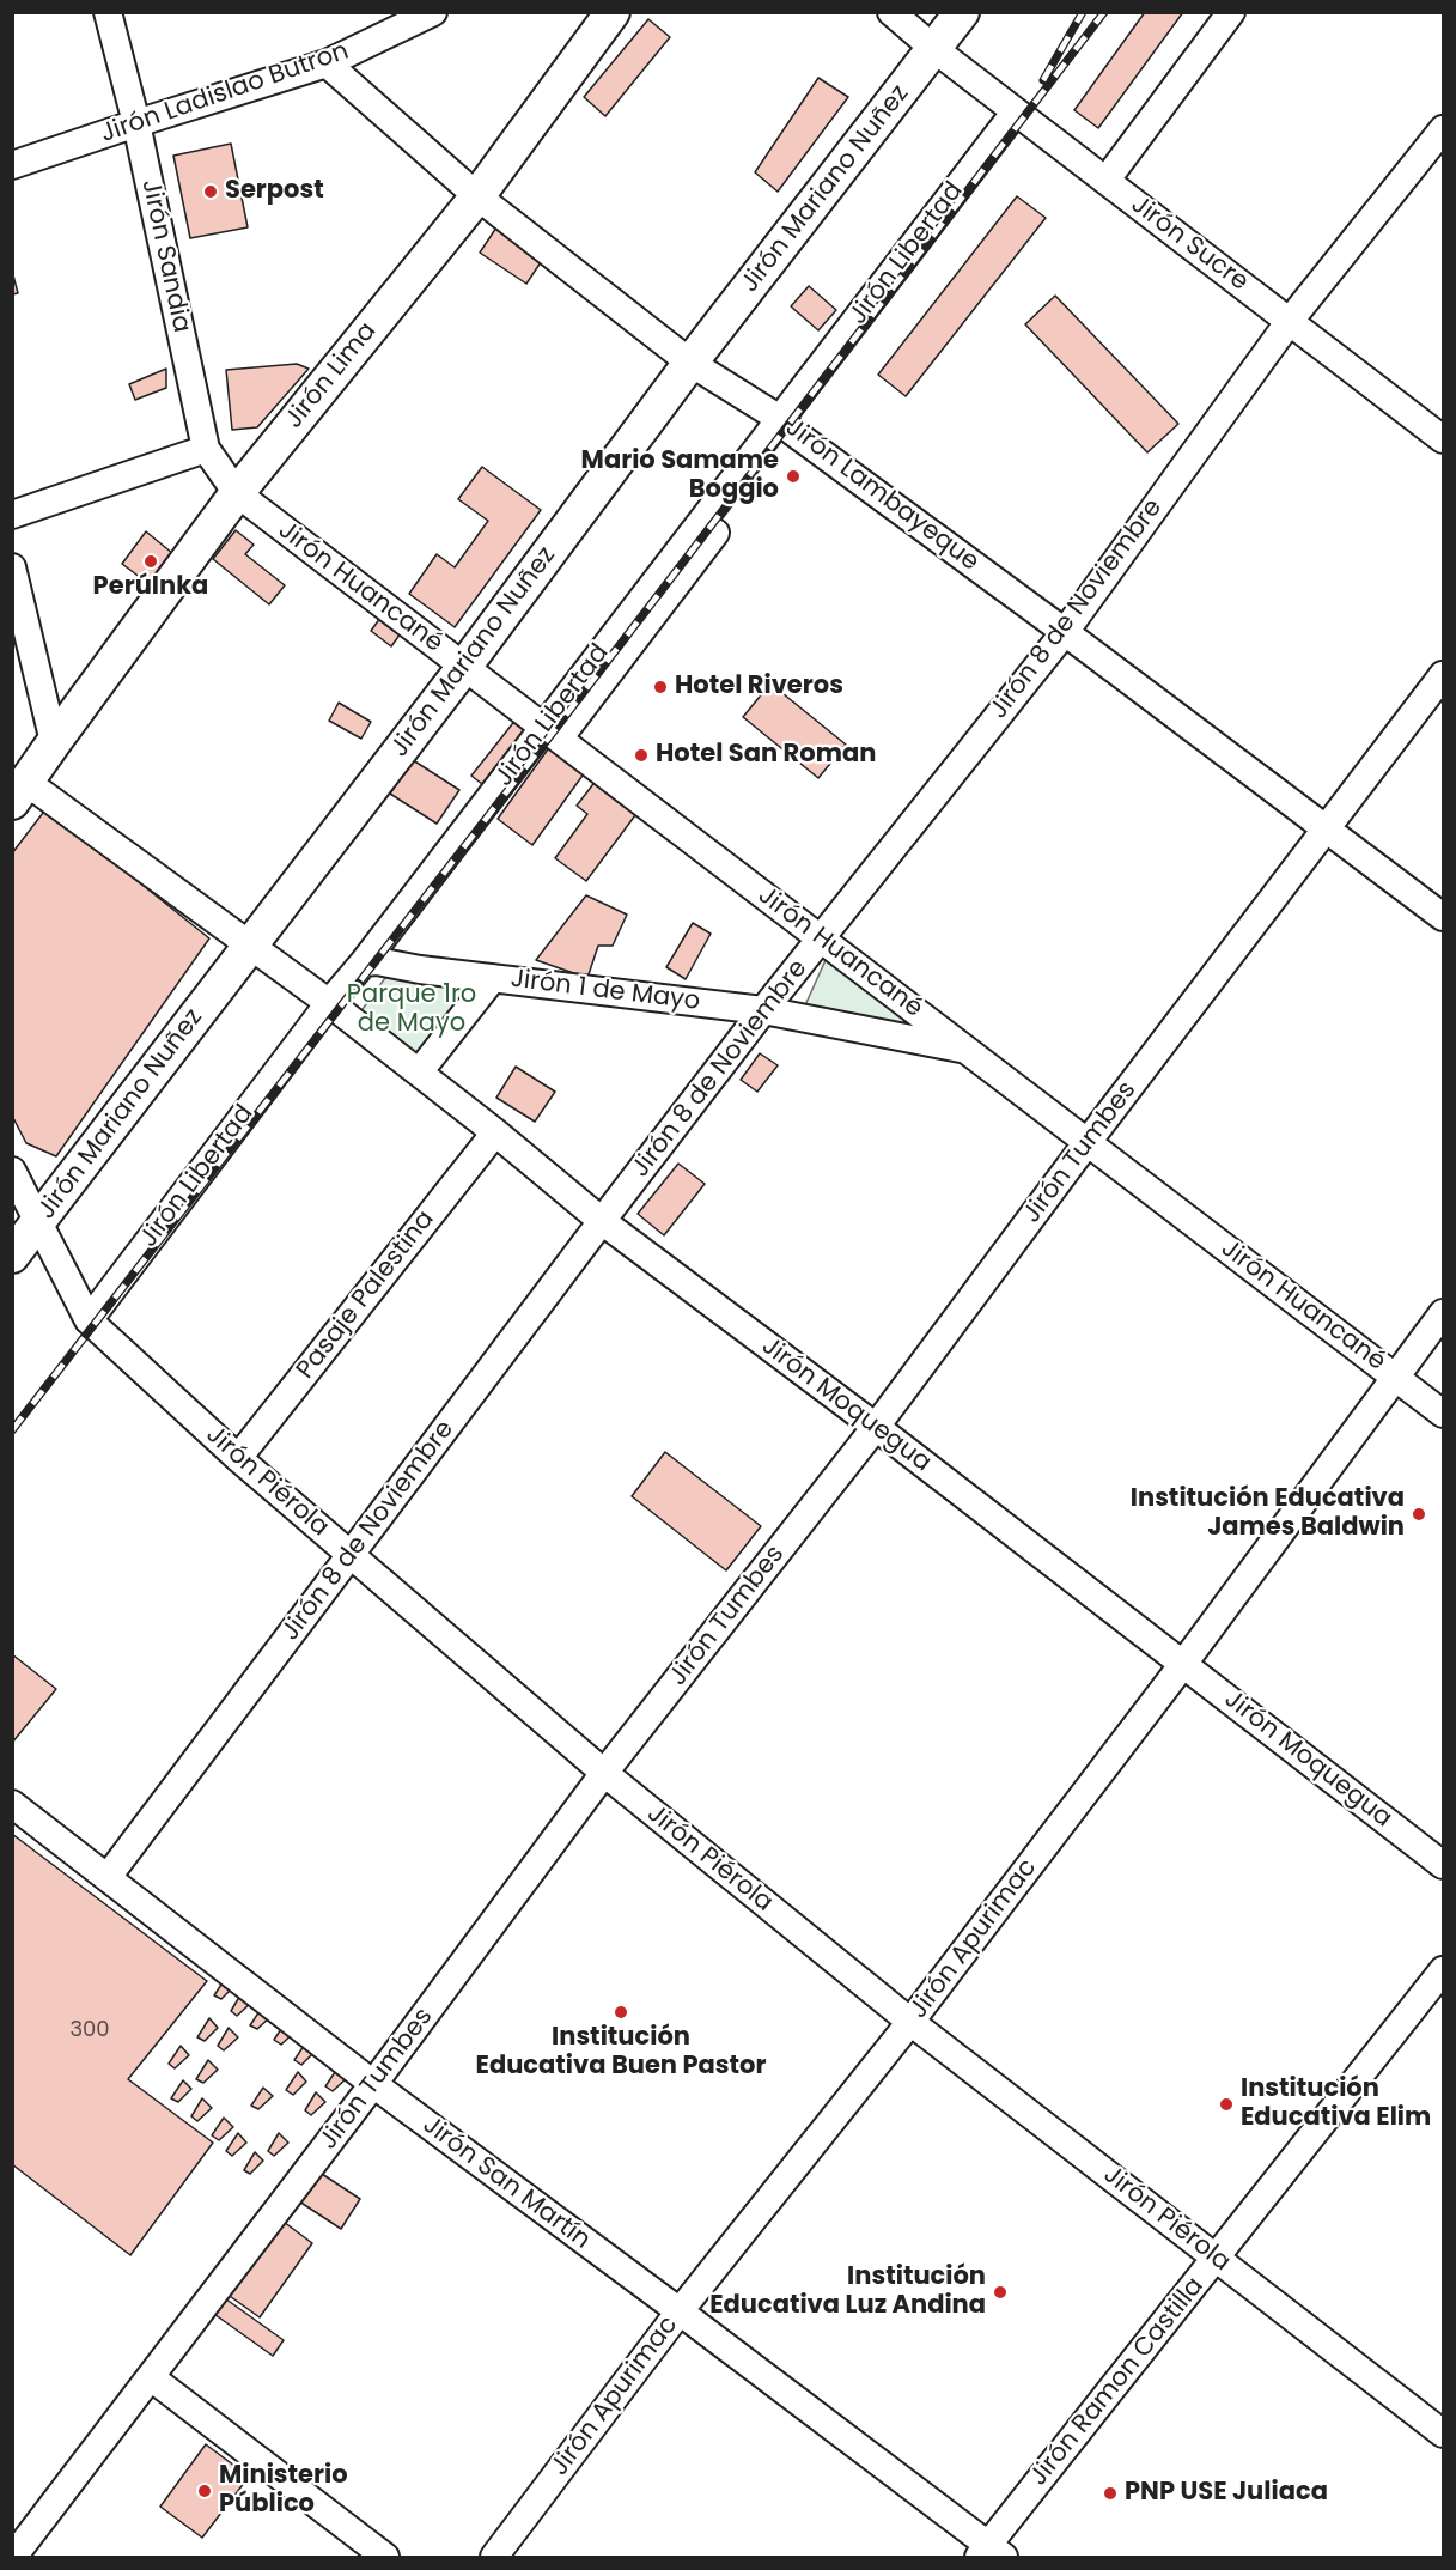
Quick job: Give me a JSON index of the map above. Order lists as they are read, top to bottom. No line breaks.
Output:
{"streets":{"main road":["Jirón Mariano Nuñez","Jirón Lima"],"street":["Jirón Ladislao Butron","Jirón Sucre","Jirón Libertad","Jirón Sandia","Jirón Lambayeque","Jirón Huancané","Jirón 8 de Noviembre","Jirón 1 de Mayo","Jirón Tumbes","Pasaje Palestina","Jirón Moquegua","Jirón Piérola","Jirón Apurimac","Jirón San Martín","Jirón Ramon Castilla"]},"crossings":[["Jirón Ladislao Butron","Jirón Sandia"],["Jirón Ladislao Butron","Jirón Lambayeque"],["Jirón Mariano Nuñez","Jirón Sucre"],["Jirón Mariano Nuñez","Jirón Lambayeque"],["Jirón Mariano Nuñez","Jirón Huancané"],["Jirón Mariano Nuñez","Jirón Moquegua"],["Jirón Mariano Nuñez","Jirón Piérola"],["Jirón Sucre","Jirón Libertad"],["Jirón Sucre","Jirón 8 de Noviembre"],["Jirón Libertad","Jirón Lambayeque"],["Jirón Libertad","Jirón Huancané"],["Jirón Libertad","Jirón 1 de Mayo"],["Jirón Libertad","Jirón Moquegua"],["Jirón Libertad","Jirón Piérola"],["Jirón Sandia","Jirón Lima"],["Jirón Sandia","Jirón Huancané"],["Jirón Lima","Jirón Lambayeque"],["Jirón Lima","Jirón Huancané"],["Jirón Lima","Jirón Moquegua"],["Jirón Lambayeque","Jirón 8 de Noviembre"],["Jirón Lambayeque","Jirón Tumbes"],["Jirón Huancané","Jirón 8 de Noviembre"],["Jirón Huancané","Jirón 1 de Mayo"],["Jirón Huancané","Jirón Tumbes"],["Jirón Huancané","Jirón Apurimac"],["Jirón 8 de Noviembre","Jirón 1 de Mayo"],["Jirón 8 de Noviembre","Jirón Moquegua"],["Jirón 8 de Noviembre","Jirón Piérola"],["Jirón 8 de Noviembre","Jirón San Martín"],["Jirón Tumbes","Jirón Moquegua"],["Jirón Tumbes","Jirón Piérola"],["Jirón Tumbes","Jirón San Martín"],["Pasaje Palestina","Jirón Moquegua"],["Pasaje Palestina","Jirón Piérola"],["Jirón Moquegua","Jirón Apurimac"],["Jirón Piérola","Jirón Apurimac"],["Jirón Piérola","Jirón Ramon Castilla"],["Jirón Apurimac","Jirón San Martín"],["Jirón San Martín","Jirón Ramon Castilla"]],"parks":["Parque 1ro de Mayo"],"places":["Serpost","Mario Samame Boggio","PerúInka","Hotel Riveros","Hotel San Roman","Institución Educativa James Baldwin","Institución Educativa Buen Pastor","Institución Educativa Elim","Institución Educativa Luz Andina","Ministerio Público","PNP USE Juliaca"],"house_numbers":["300"]}
